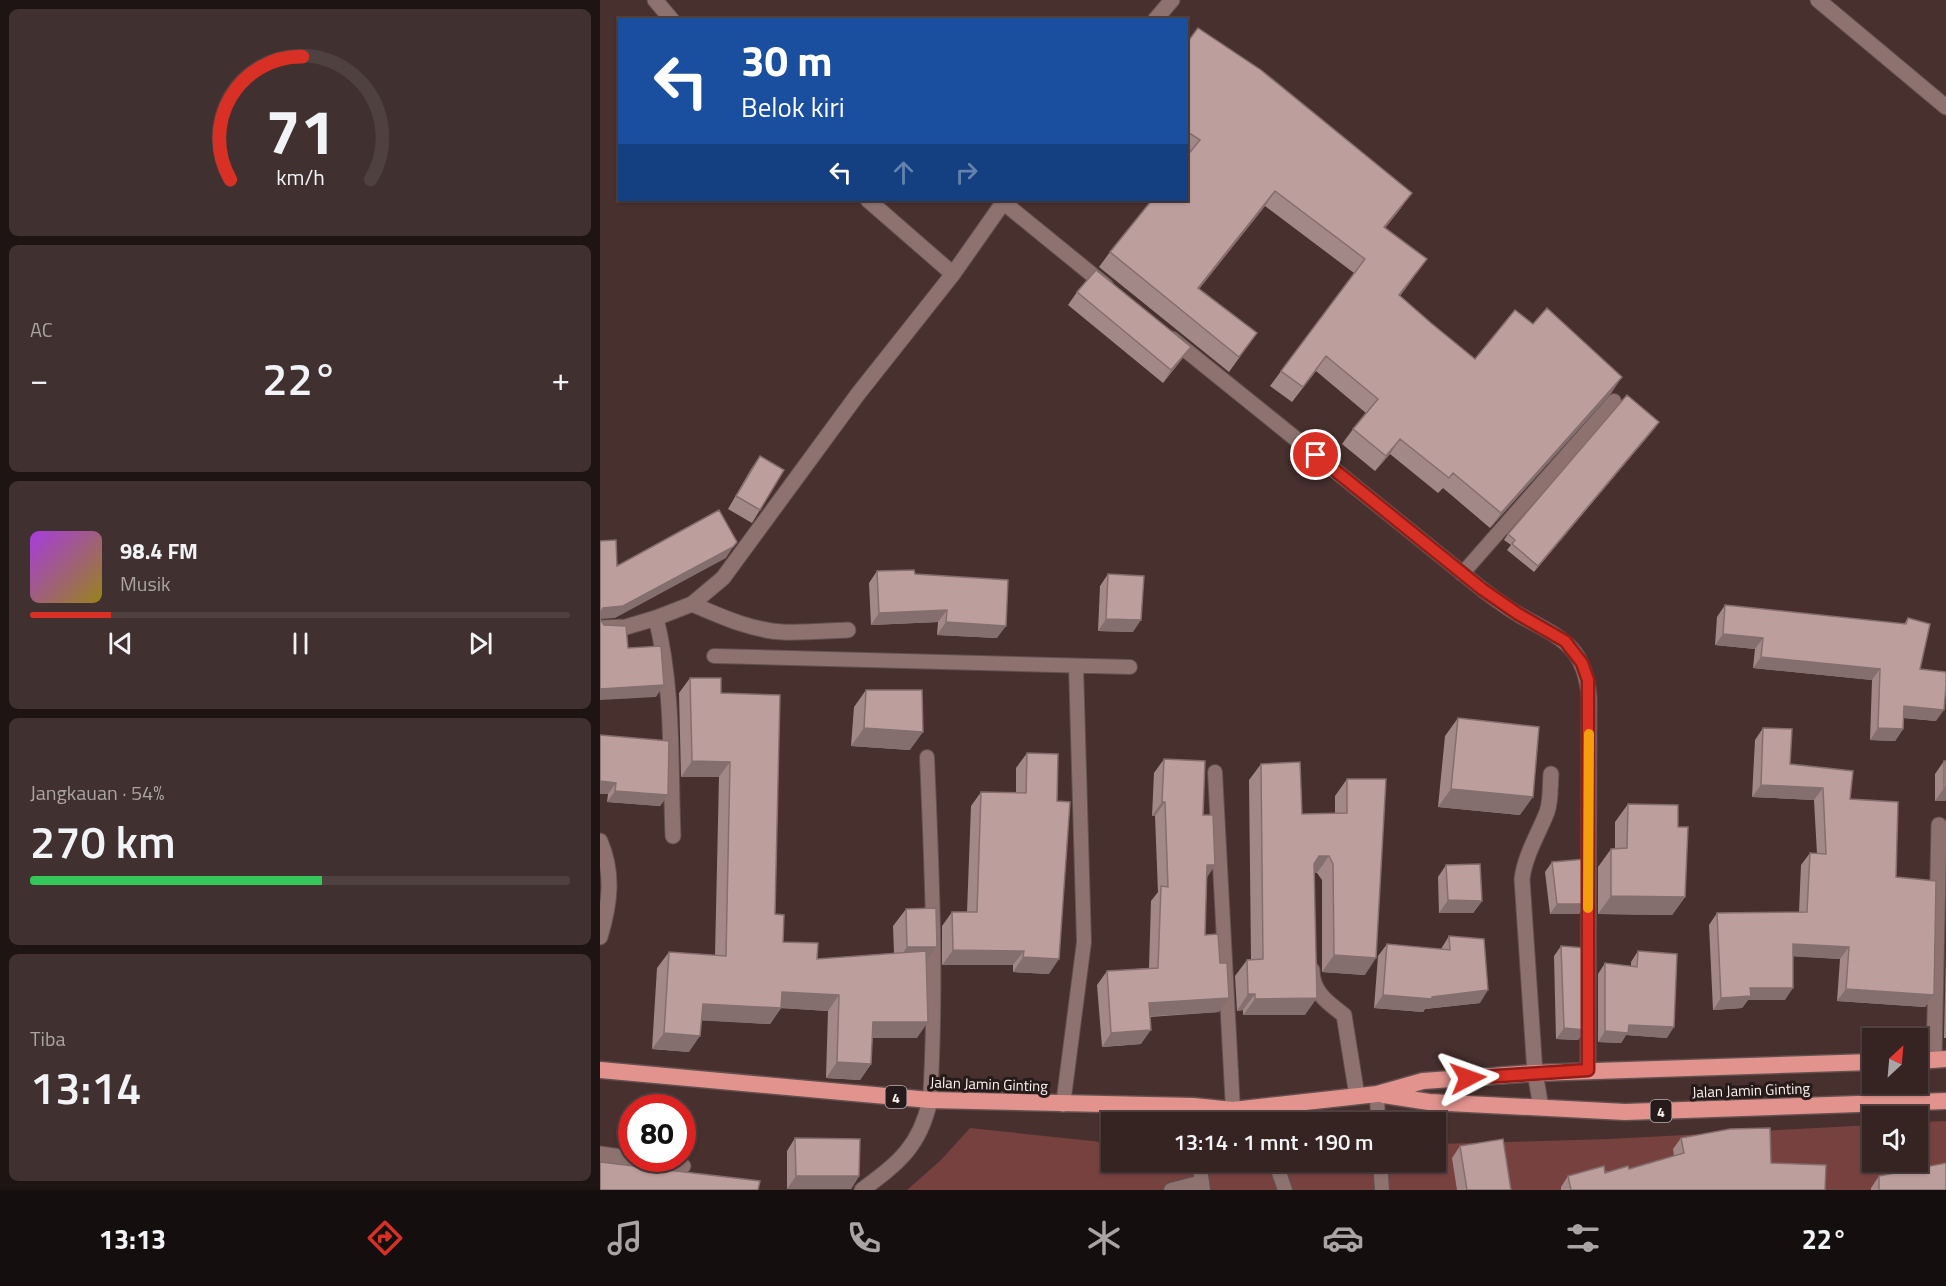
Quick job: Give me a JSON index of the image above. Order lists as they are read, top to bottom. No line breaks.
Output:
{"streets":{"highway":["Jalan Jamin Ginting","4"]},"north":"top right","page":{"turn":["30 m","Belok kiri"],"tile":["AC",["Jangkauan · 54%","270 km"],["Tiba","13:14"]],"heat":["−","22°","+"],"song":["98.4 FM","Musik"],"limit":"80","trip":"13:14 · 1 mnt · 190 m","tabs":["13:13","22°"],"gauge":["71","km/h"]}}
